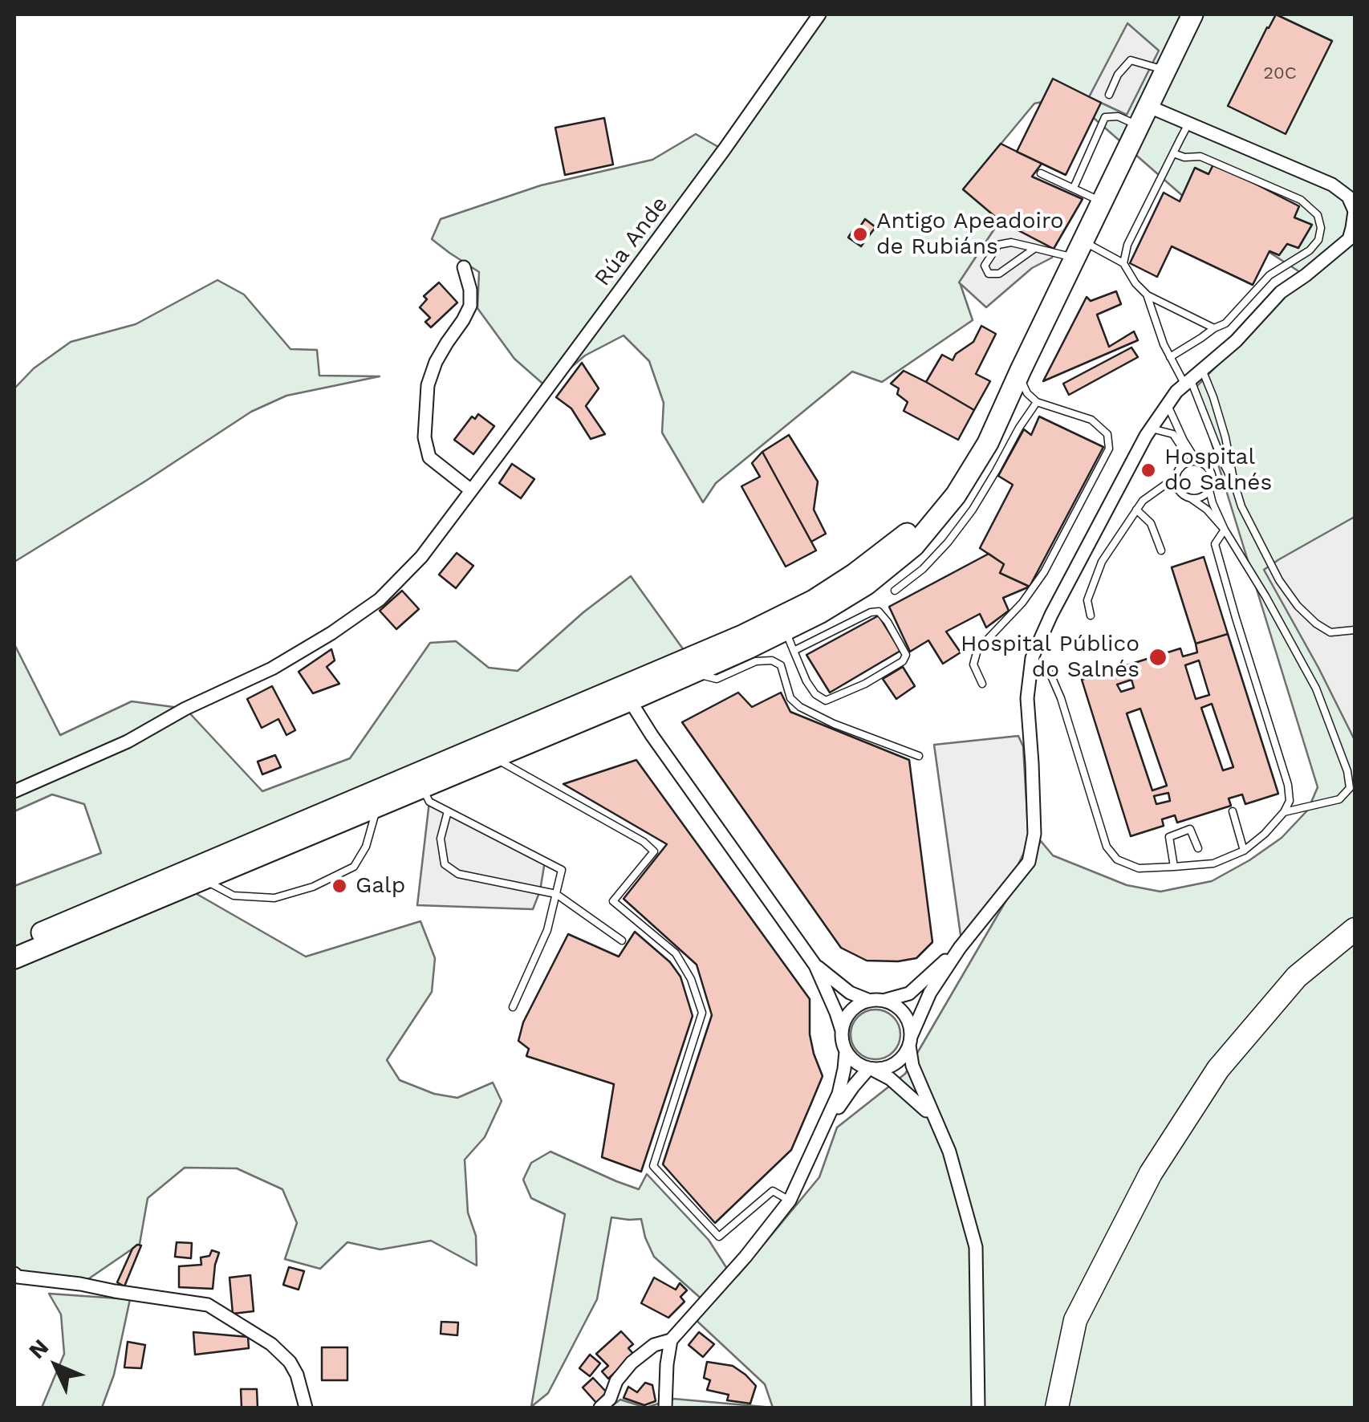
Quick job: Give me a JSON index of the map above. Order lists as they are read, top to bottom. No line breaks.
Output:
{"streets":{"street":["Rúa Ande"]},"places":["Antigo Apeadoiro de Rubiáns","Hospital do Salnés","Hospital Público do Salnés","Galp"],"house_numbers":["20C"],"north":"top left"}
